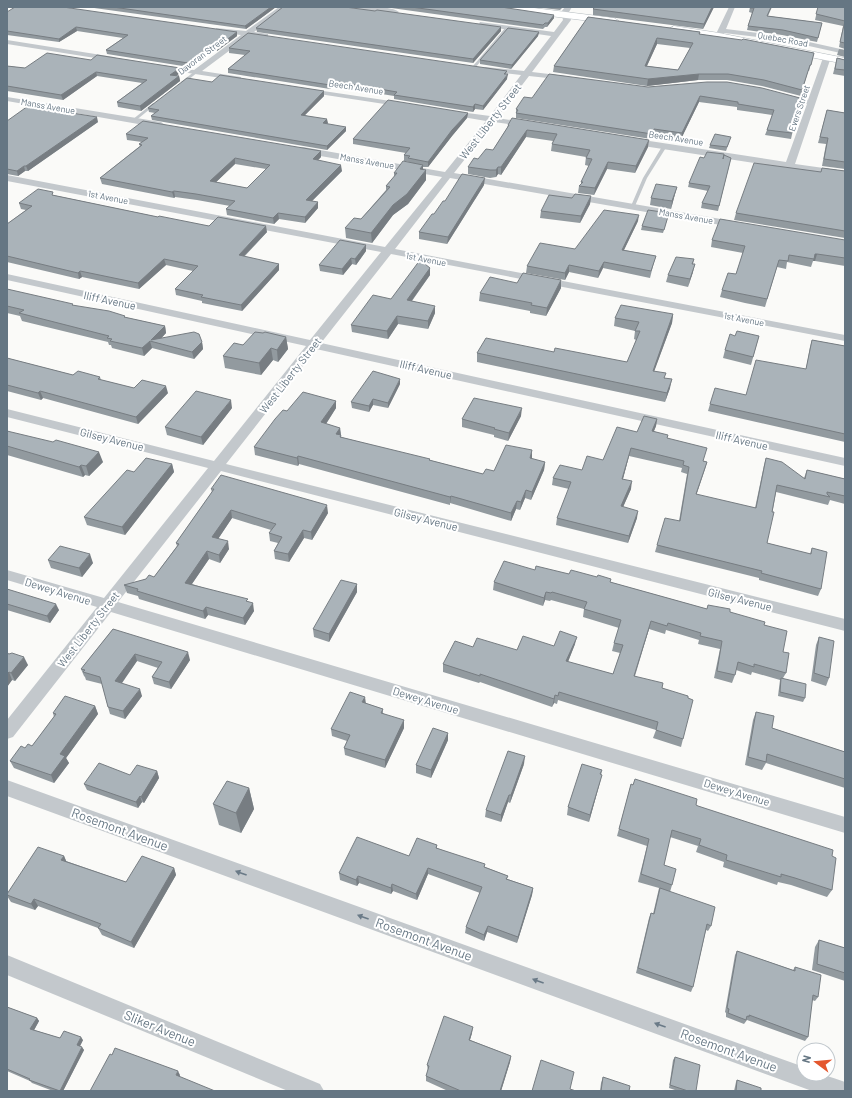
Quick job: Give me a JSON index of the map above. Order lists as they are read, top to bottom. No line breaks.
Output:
{"streets":{"street":["Quebec Road","Davoran Street","Beech Avenue","Manss Avenue","Evers Street","West Liberty Street","1st Avenue","Iliff Avenue","Gilsey Avenue","Dewey Avenue","Rosemont Avenue","Sliker Avenue"]},"crossings":[["Quebec Road","Evers Street"],["Beech Avenue","Evers Street"],["Manss Avenue","West Liberty Street"],["West Liberty Street","1st Avenue"],["West Liberty Street","Iliff Avenue"],["West Liberty Street","Gilsey Avenue"],["West Liberty Street","Dewey Avenue"]],"one_way":["Rosemont Avenue"],"north":"left"}
